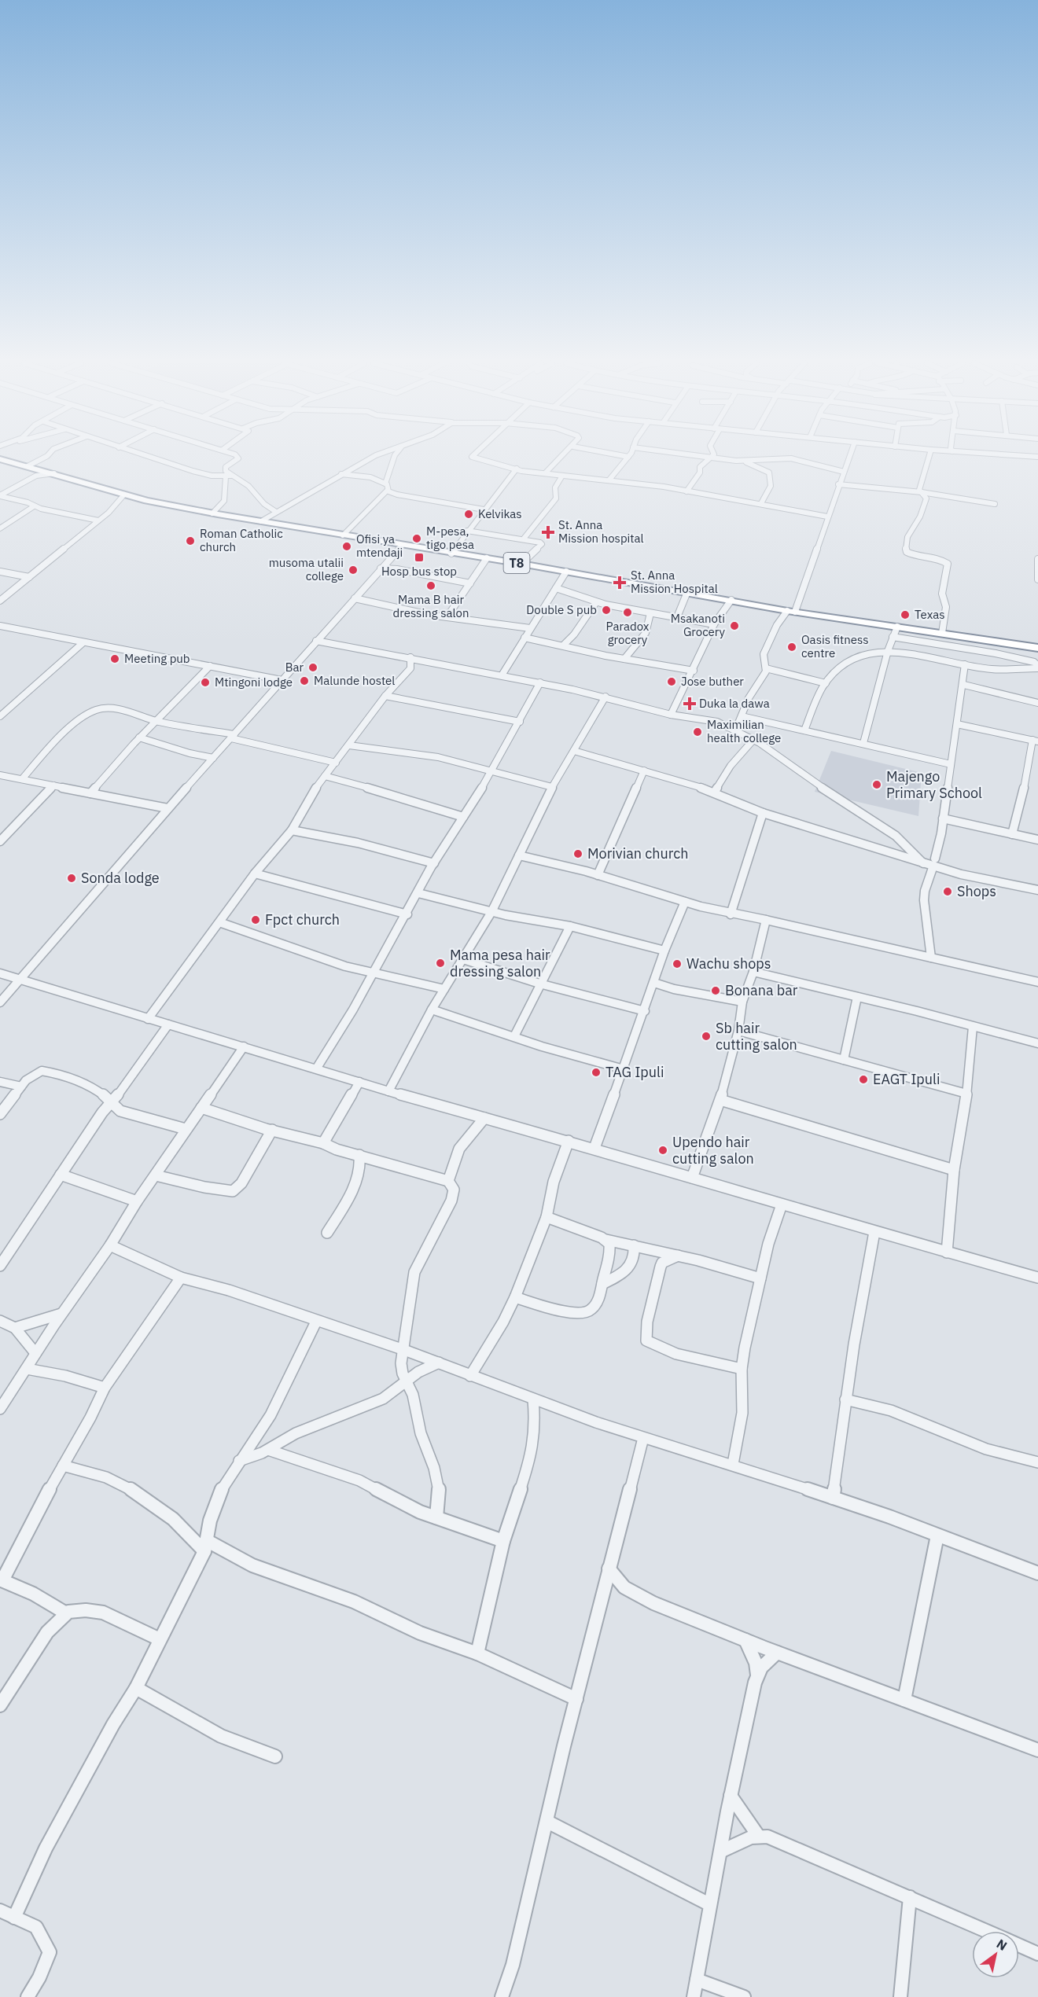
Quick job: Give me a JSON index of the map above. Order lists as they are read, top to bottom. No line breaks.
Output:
{"streets":{"highway":["T8"]},"places":{"other":["Kelvikas","M-pesa, tigo pesa","Roman Catholic church","Ofisi ya mtendaji","musoma utalii college","Mama B hair dressing salon","Double S pub","Paradox grocery","Texas","Msakanoti Grocery","Oasis fitness centre","Meeting pub","Bar","Malunde hostel","Jose buther","Mtingoni lodge","Maximilian health college","Majengo Primary School","Morivian church","Sonda lodge","Shops","Fpct church","Mama pesa hair dressing salon","Wachu shops","Bonana bar","Sb hair cutting salon","TAG Ipuli","EAGT Ipuli","Upendo hair cutting salon"],"health":["St. Anna Mission hospital","St. Anna Mission Hospital","Duka la dawa"],"transit":["Hosp bus stop"]},"north":"top right"}
